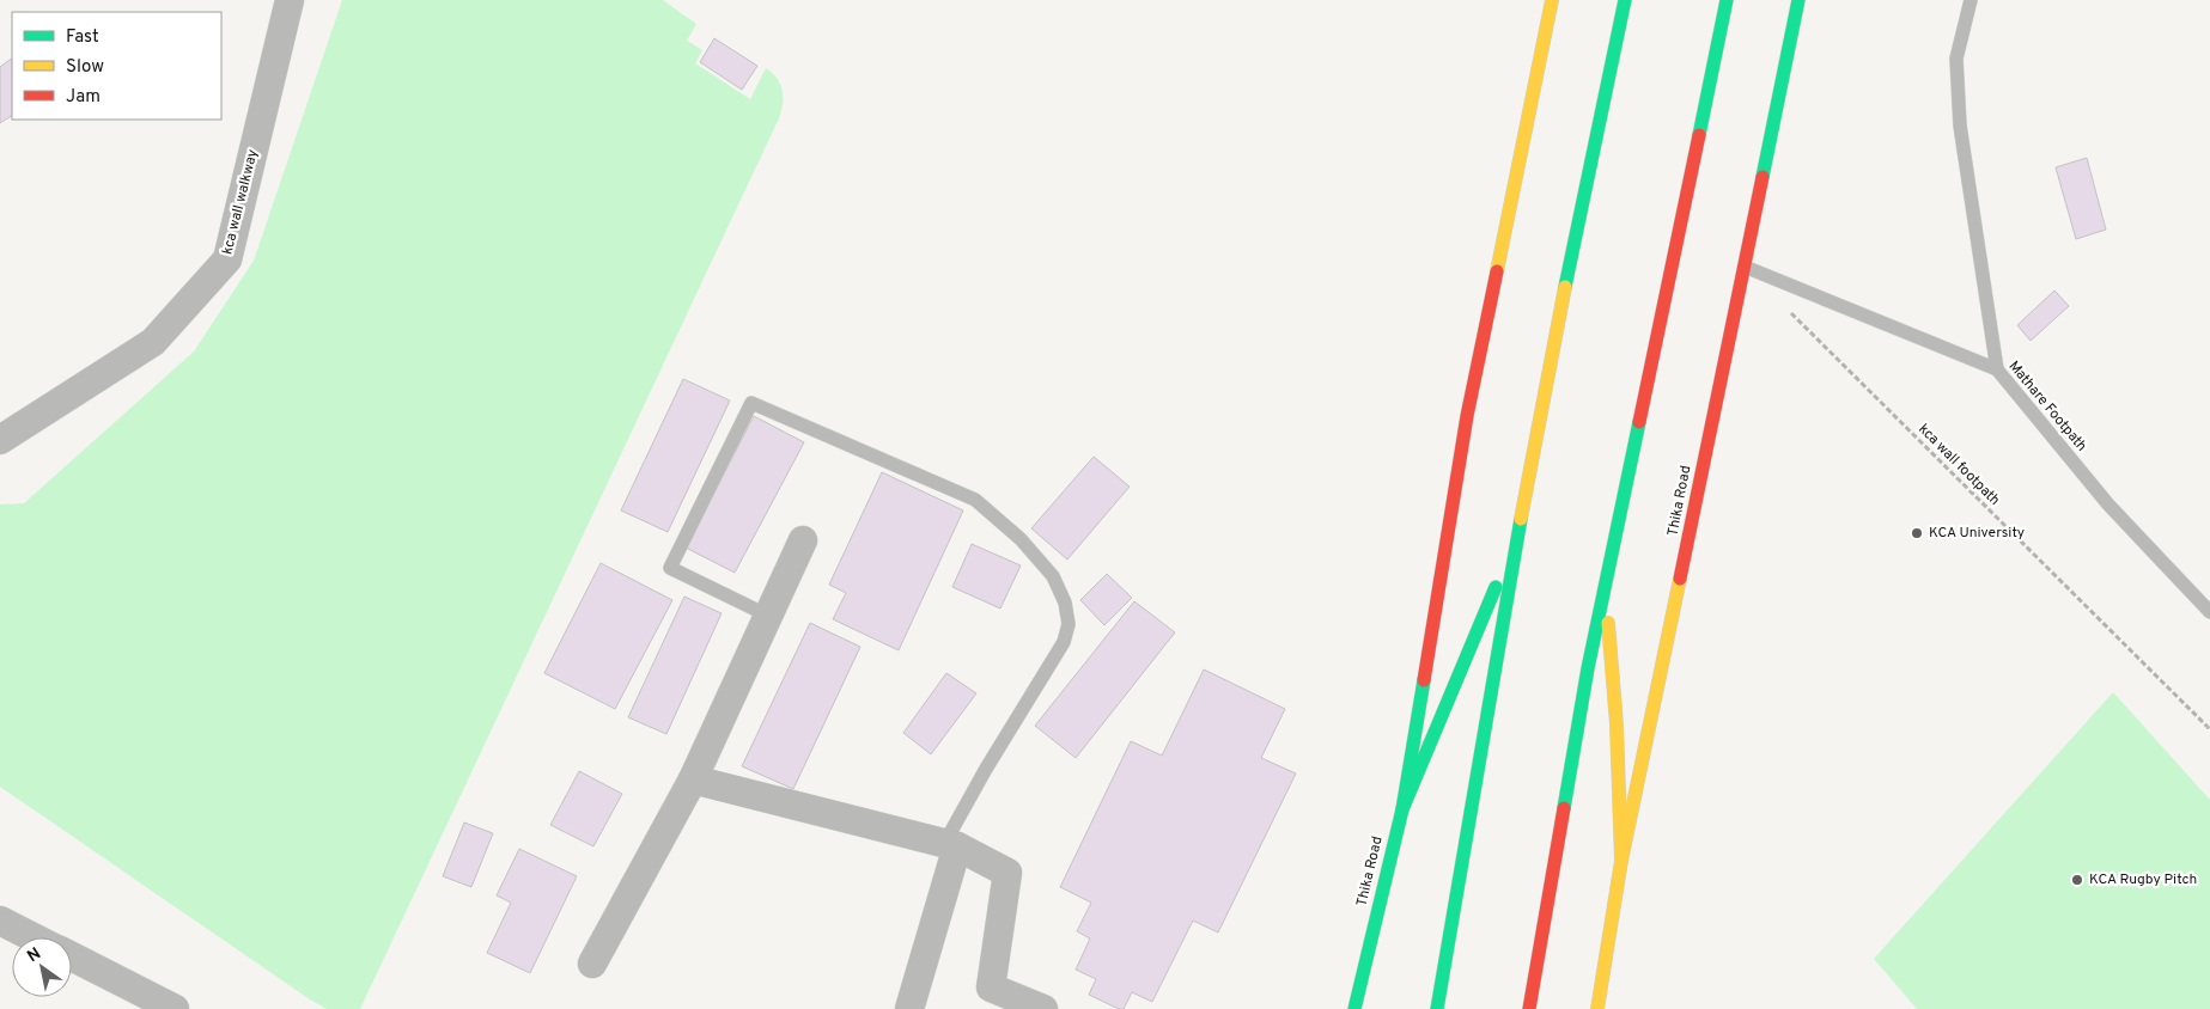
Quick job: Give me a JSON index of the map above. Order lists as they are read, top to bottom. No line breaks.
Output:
{"streets":{"main road":["Thika Road"],"street":["kca wall walkway"],"lane":["Mathare Footpath"],"path":["kca wall footpath"]},"crossings":[["Mathare Footpath","Thika Road"]],"places":["KCA University","KCA Rugby Pitch"],"legend":["Fast","Slow","Jam"],"north":"top left"}
